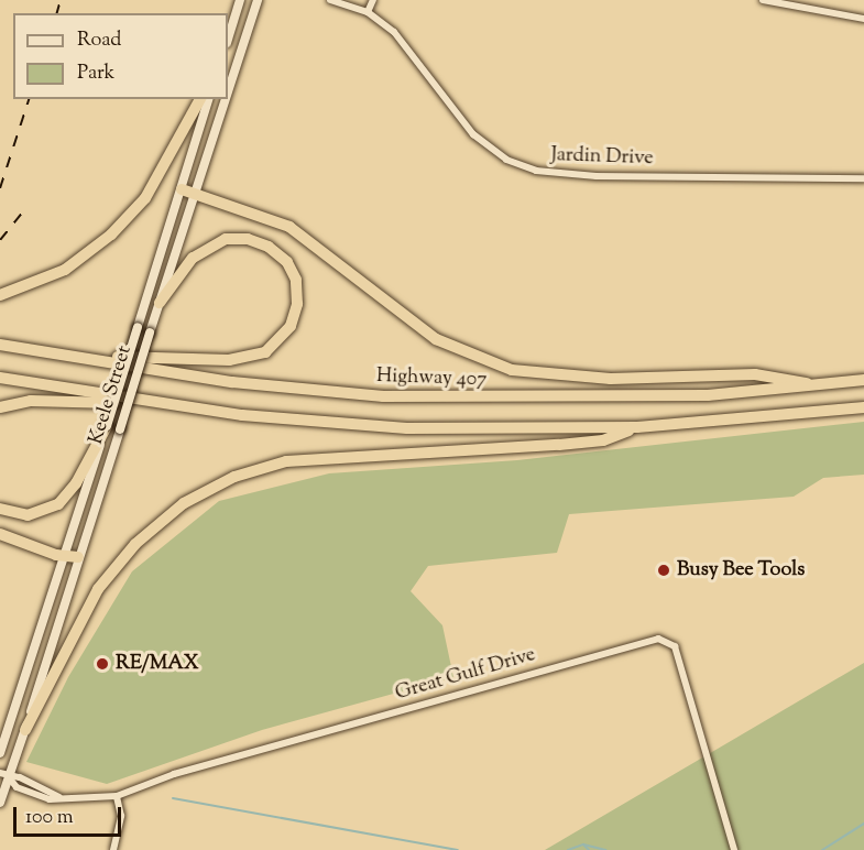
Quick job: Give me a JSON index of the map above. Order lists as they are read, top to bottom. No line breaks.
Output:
{"streets":{"highway":["Highway 407"],"main road":["Keele Street"],"street":["Jardin Drive","Great Gulf Drive"]},"crossings":[["Keele Street","Great Gulf Drive"]],"places":["Busy Bee Tools","RE/MAX"],"legend":["Road","Park"],"scale_bar":"100 m"}
